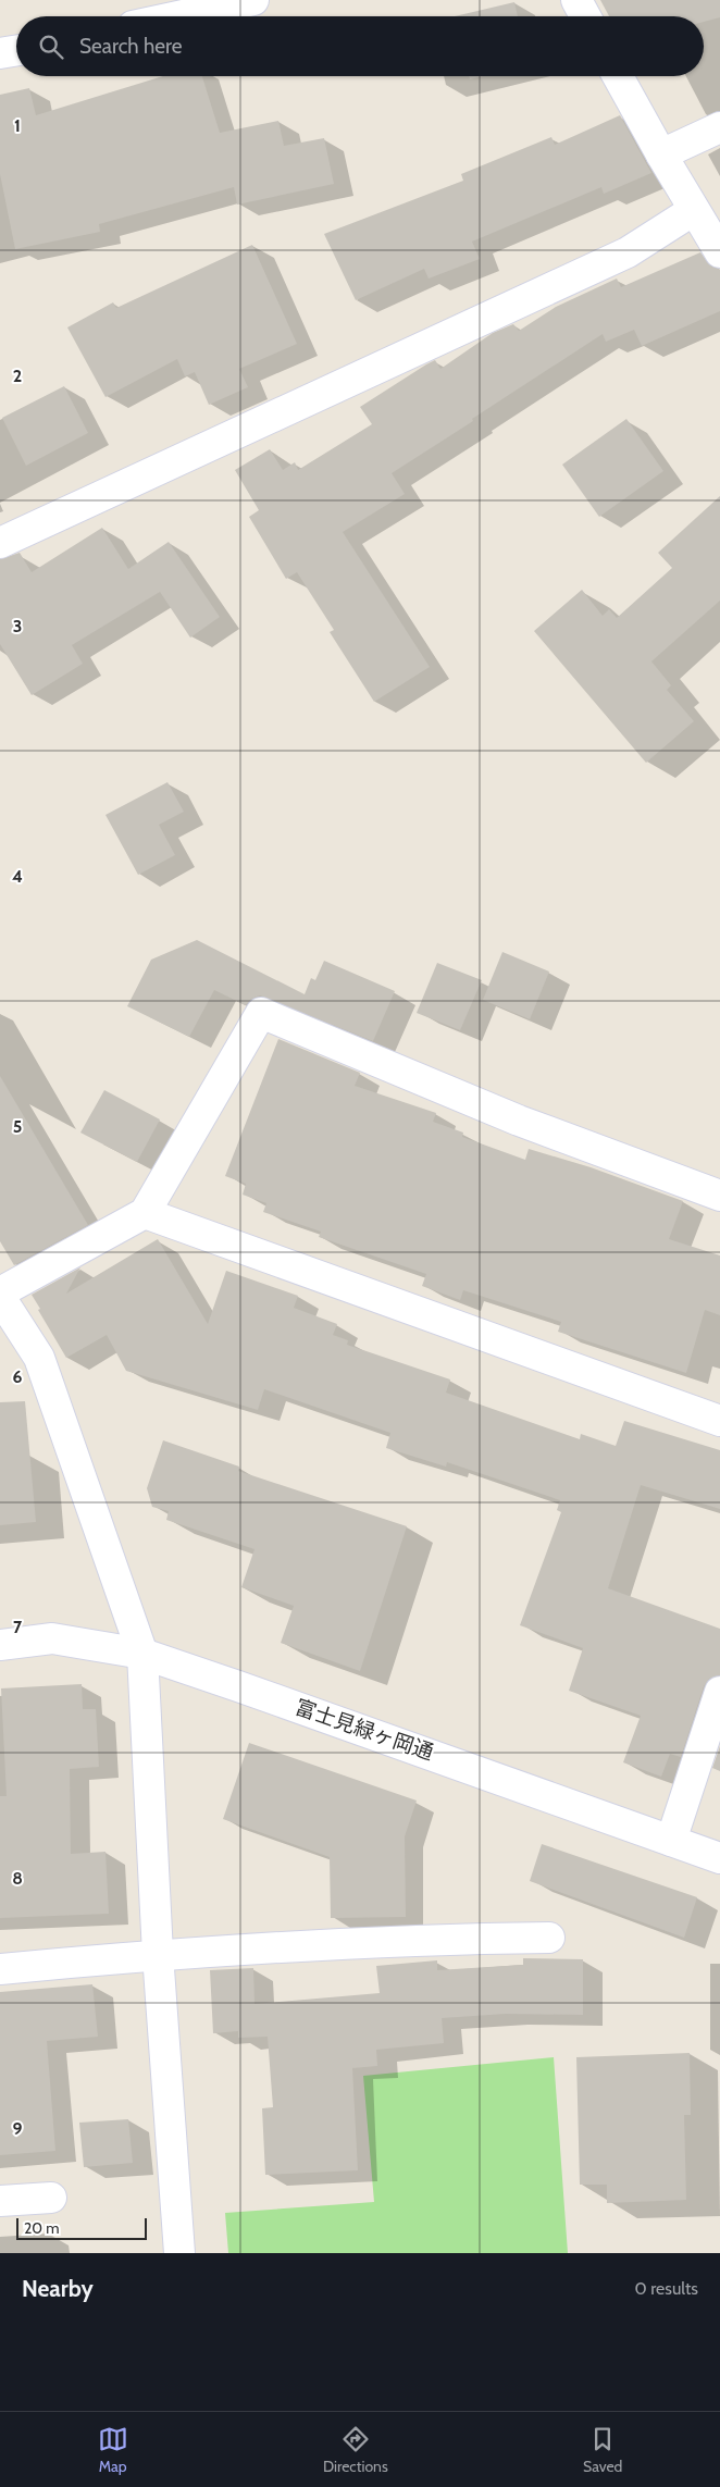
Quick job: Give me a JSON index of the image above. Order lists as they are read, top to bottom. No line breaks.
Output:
{"streets":{"street":["富士見緑ヶ岡通"]},"scale_bar":"20 m","page":{"search":"Search here","scale":"20 m","heading":["Nearby","0 results"],"nav":["Map","Directions","Saved"]},"grid":{"rows":["1","2","3","4","5","6","7","8","9"]}}
